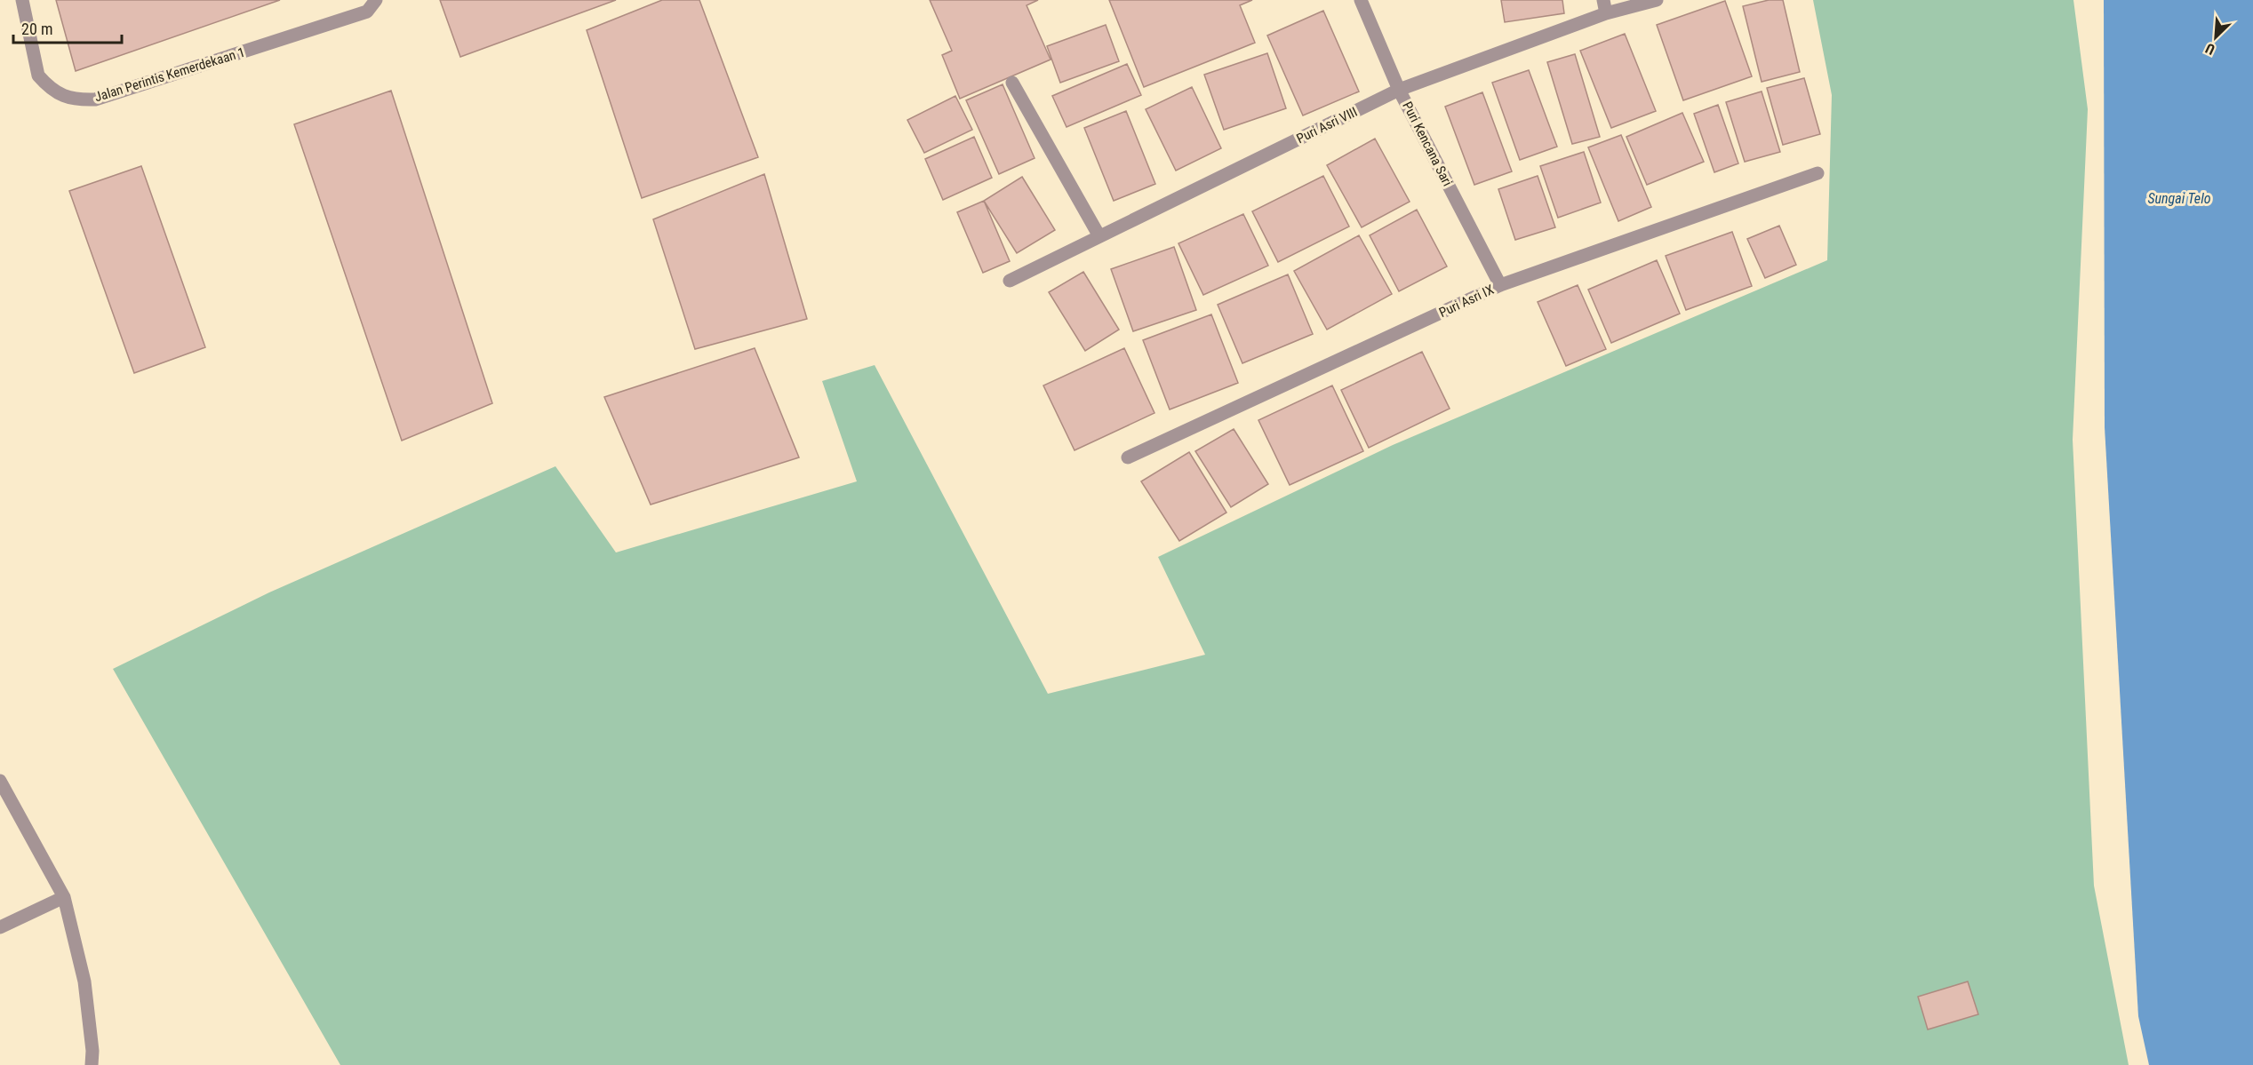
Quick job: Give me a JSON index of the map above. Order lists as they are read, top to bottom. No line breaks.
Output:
{"streets":{"street":["Jalan Perintis Kemerdekaan 1","Puri Asri VIII","Puri Kencana Sari","Puri Asri IX"]},"crossings":[["Puri Asri VIII","Puri Kencana Sari"],["Puri Kencana Sari","Puri Asri IX"]],"water":["Sungai Telo"],"scale_bar":"20 m","north":"bottom left"}
